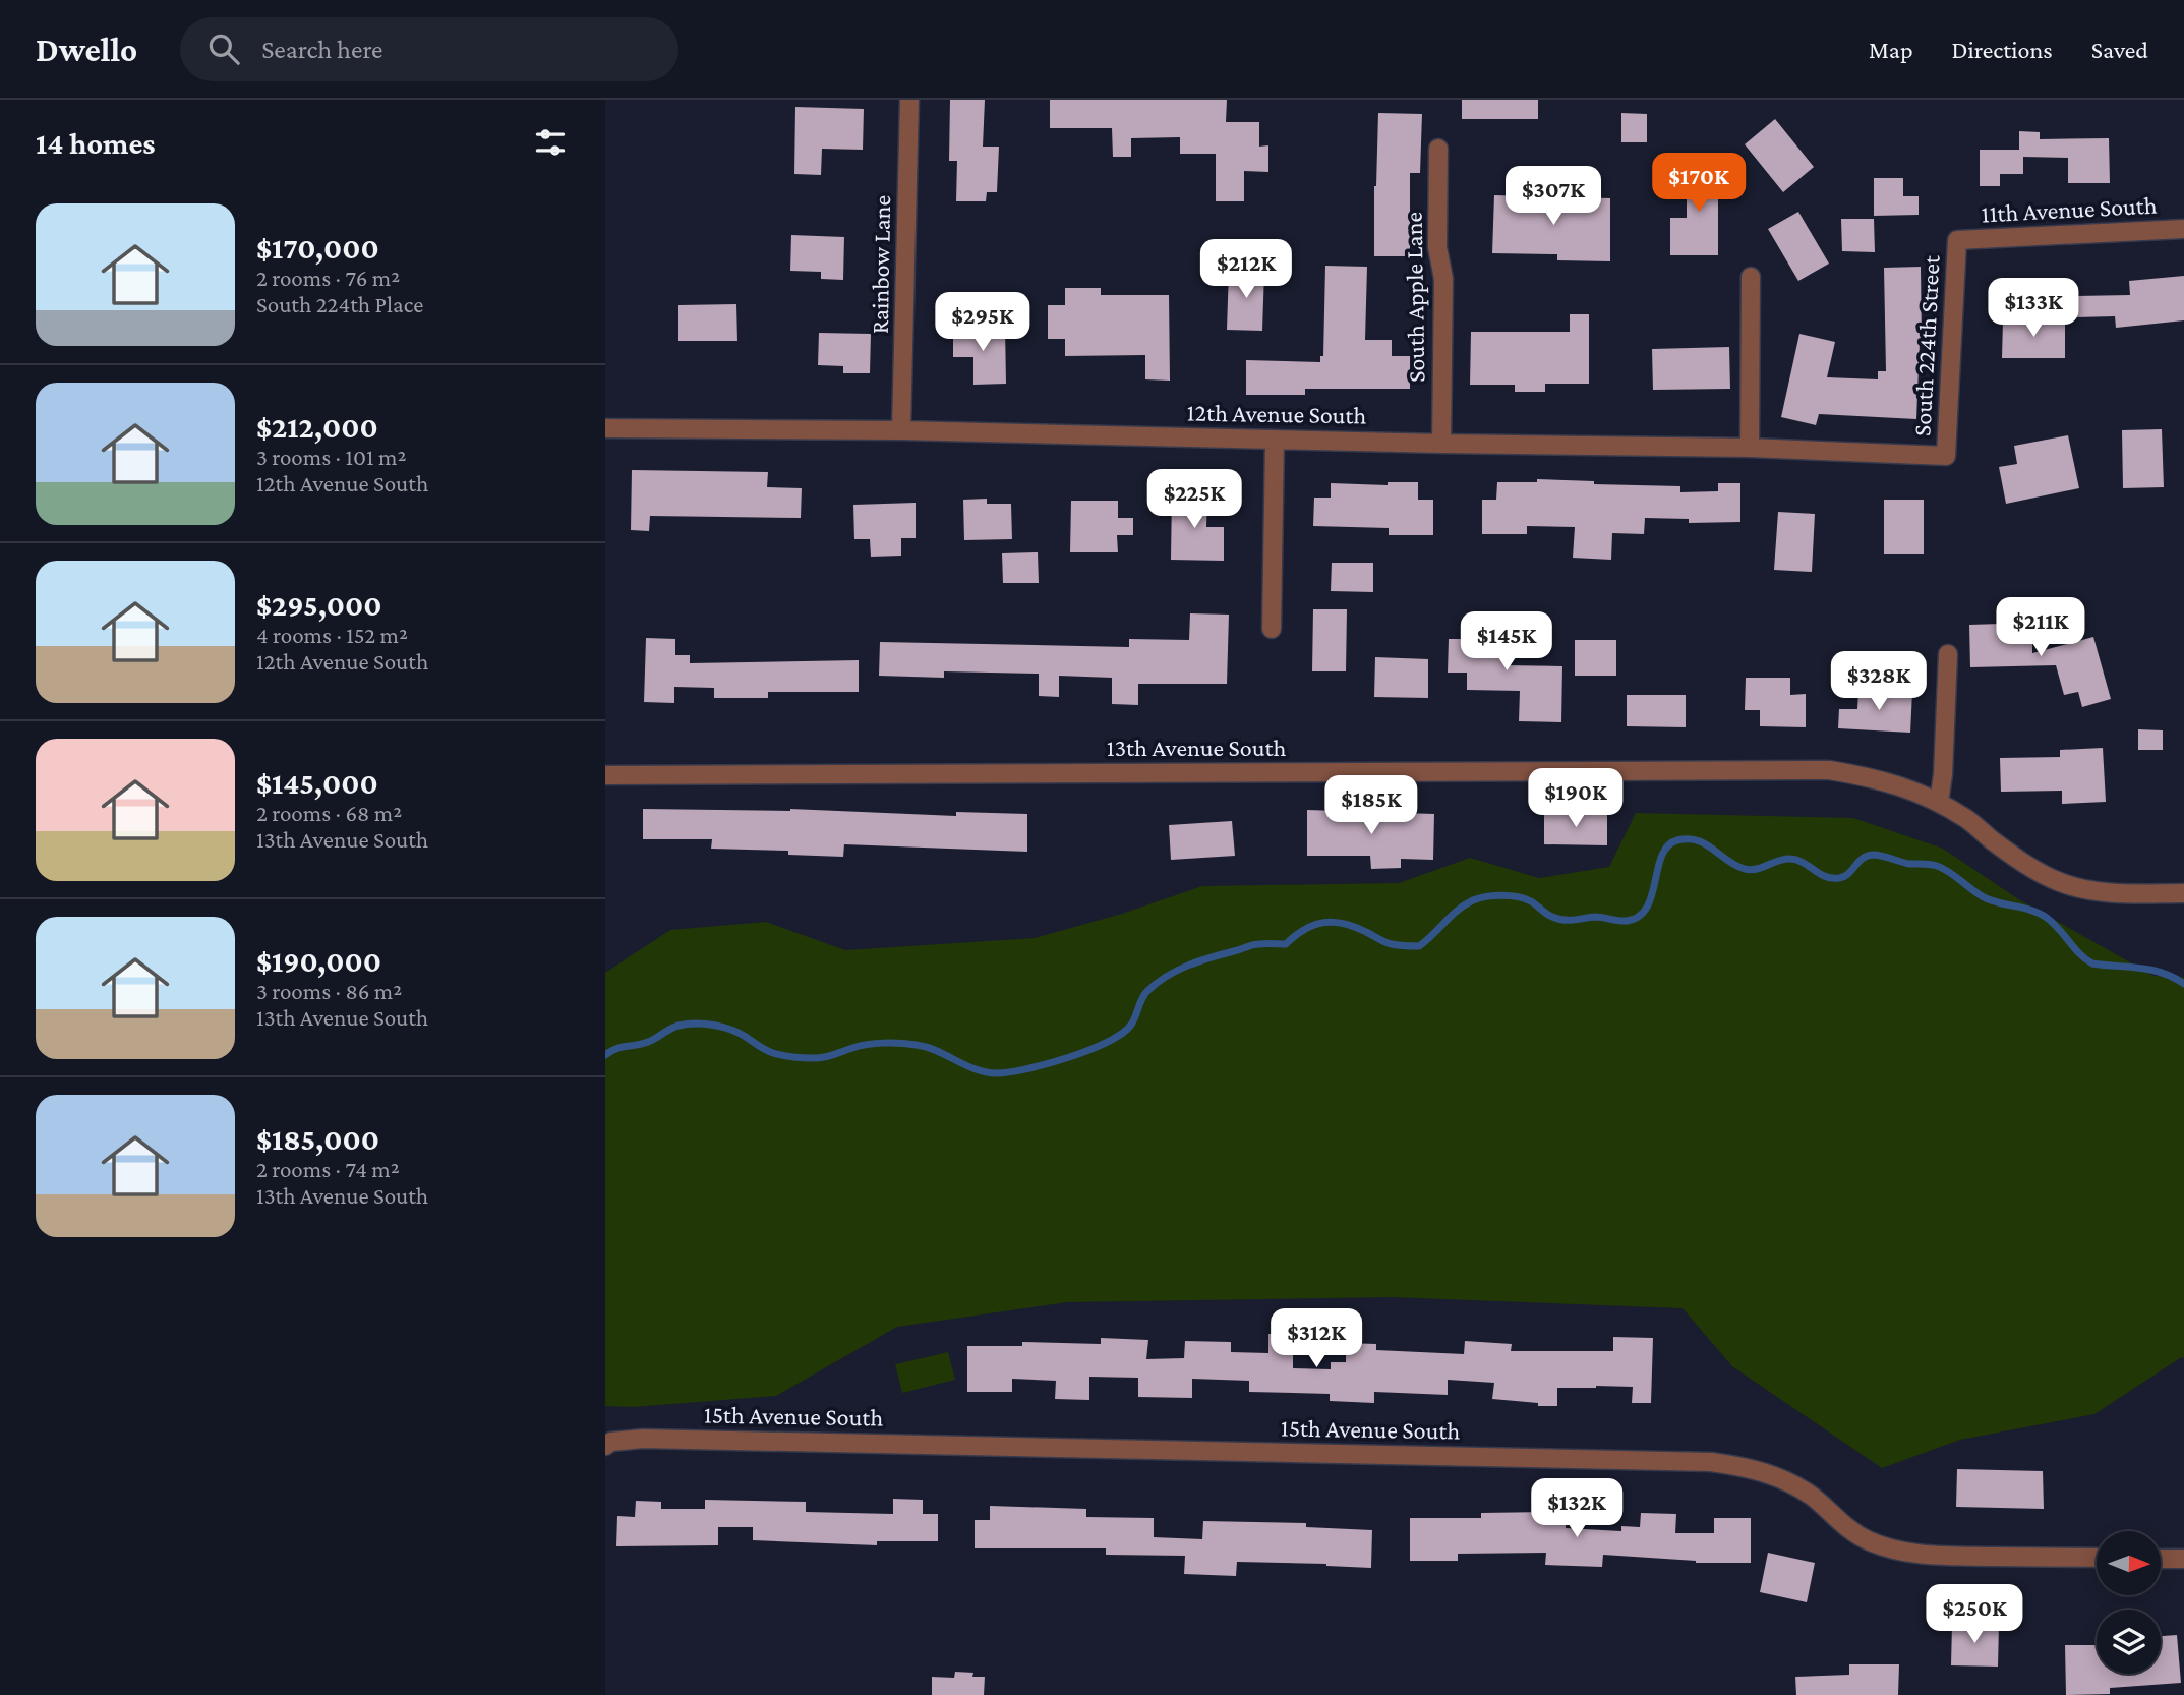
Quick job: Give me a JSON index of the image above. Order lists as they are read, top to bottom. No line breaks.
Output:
{"streets":{"street":["11th Avenue South","Rainbow Lane","South Apple Lane","South 224th Street","12th Avenue South","13th Avenue South","15th Avenue South"]},"crossings":[["11th Avenue South","South 224th Street"],["Rainbow Lane","12th Avenue South"],["South Apple Lane","12th Avenue South"],["South 224th Street","12th Avenue South"]],"north":"right","page":{"header":"Dwello","search":"Search here","nav":["Map","Directions","Saved"],"heading":"14 homes","price":["$170K","$307K","$212K","$133K","$295K","$225K","$211K","$145K","$328K","$190K","$185K","$312K","$132K","$250K"],"list":[{"name":"$170,000","note":"2 rooms · 76 m² · South 224th Place"},{"name":"$212,000","note":"3 rooms · 101 m² · 12th Avenue South"},{"name":"$295,000","note":"4 rooms · 152 m² · 12th Avenue South"},{"name":"$145,000","note":"2 rooms · 68 m² · 13th Avenue South"},{"name":"$190,000","note":"3 rooms · 86 m² · 13th Avenue South"},{"name":"$185,000","note":"2 rooms · 74 m² · 13th Avenue South"}]}}
